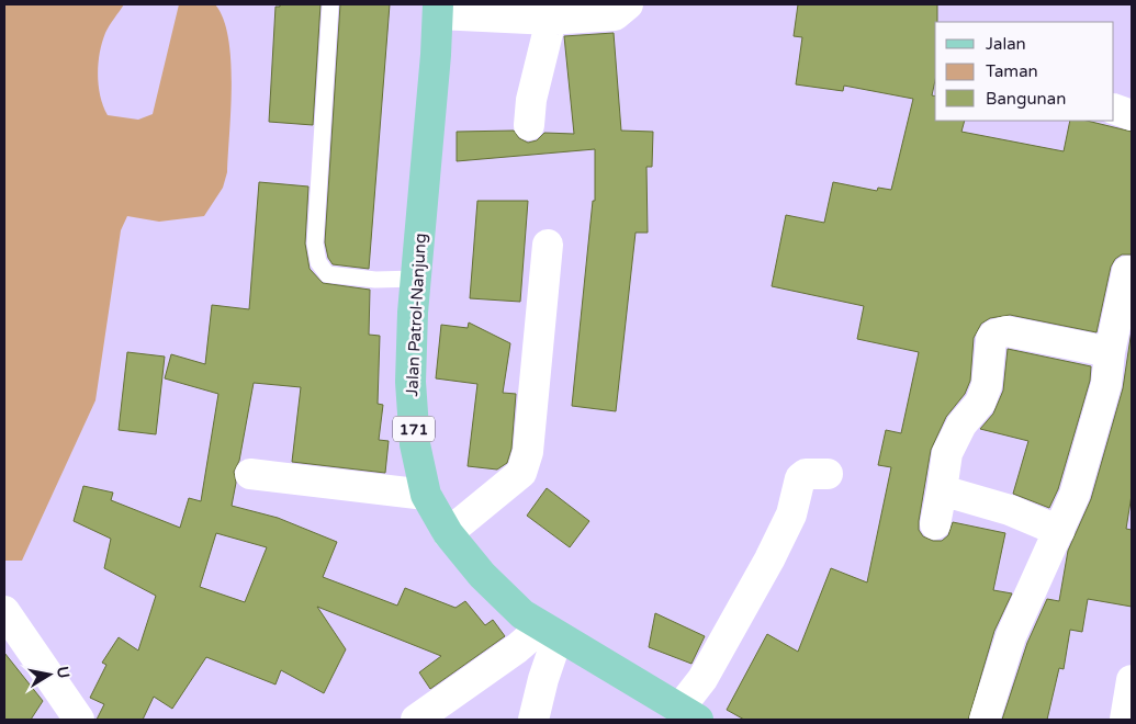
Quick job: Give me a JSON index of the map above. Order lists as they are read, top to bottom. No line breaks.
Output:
{"streets":{"main road":["Jalan Patrol-Nanjung","171"]},"legend":["Jalan","Taman","Bangunan"],"north":"right"}
